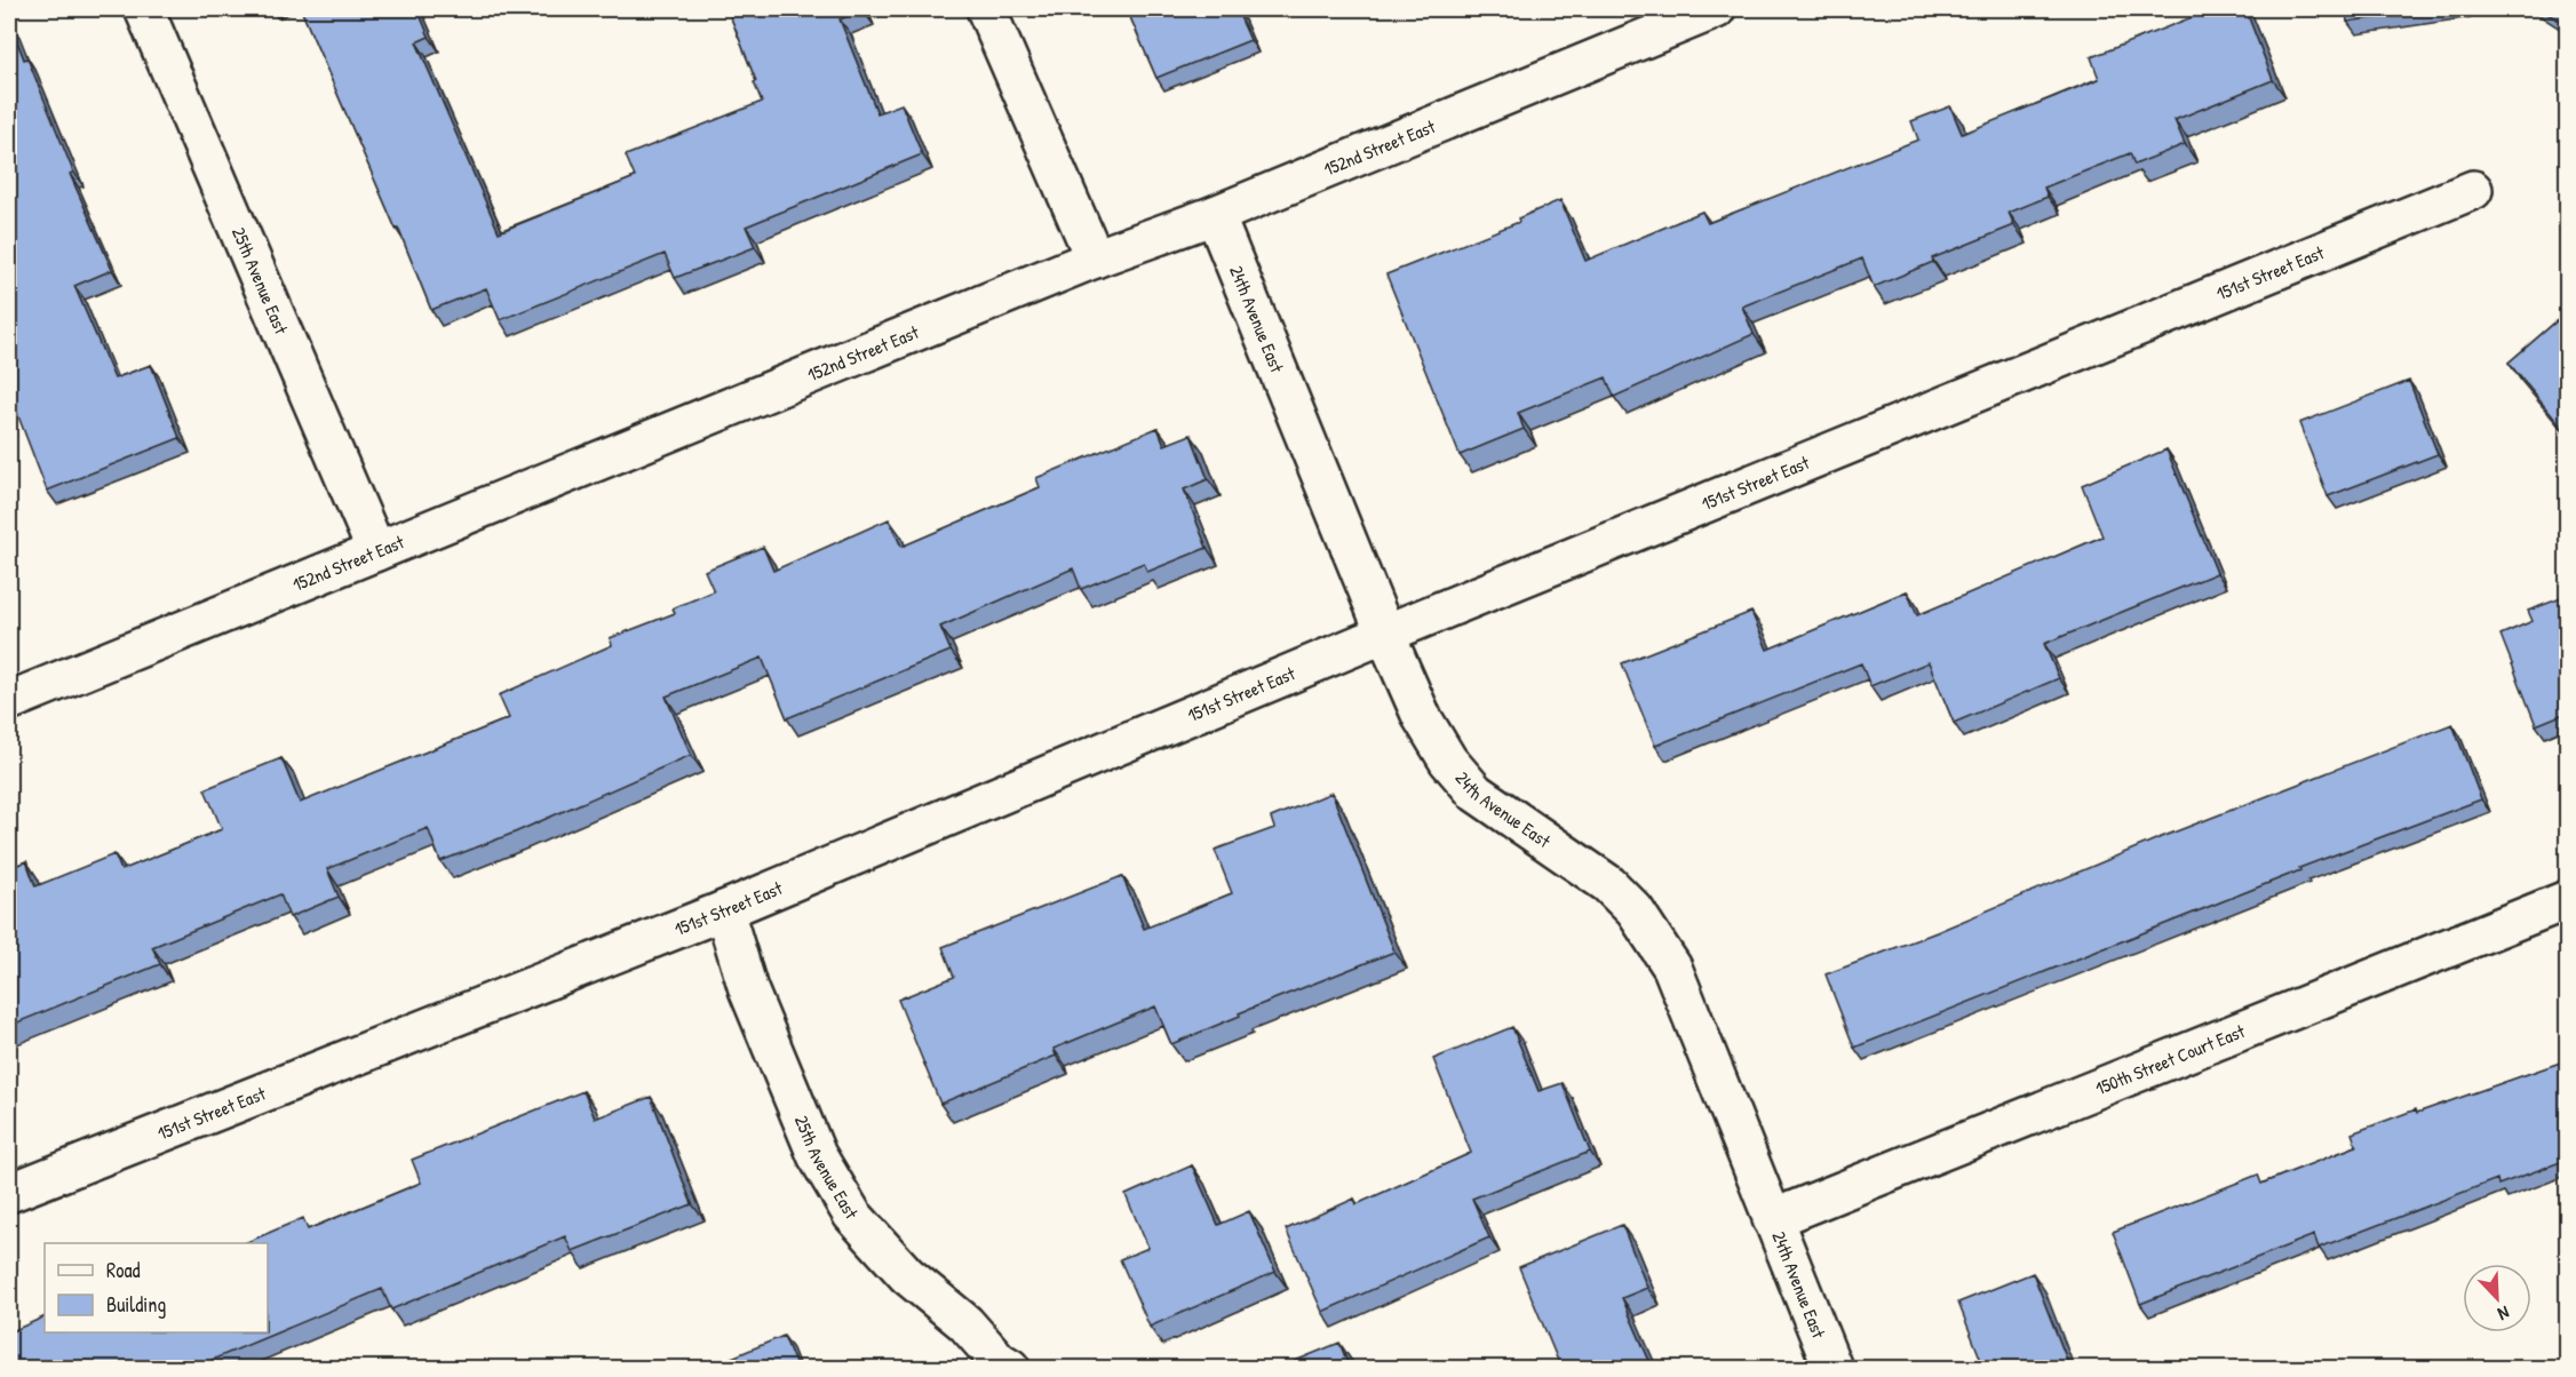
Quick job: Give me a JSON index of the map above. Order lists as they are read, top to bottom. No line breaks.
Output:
{"streets":{"street":["152nd Street East","151st Street East","25th Avenue East","24th Avenue East","150th Street Court East"]},"crossings":[["152nd Street East","25th Avenue East"],["152nd Street East","24th Avenue East"],["151st Street East","25th Avenue East"],["151st Street East","24th Avenue East"],["24th Avenue East","150th Street Court East"]],"legend":["Road","Building"],"north":"bottom right"}
